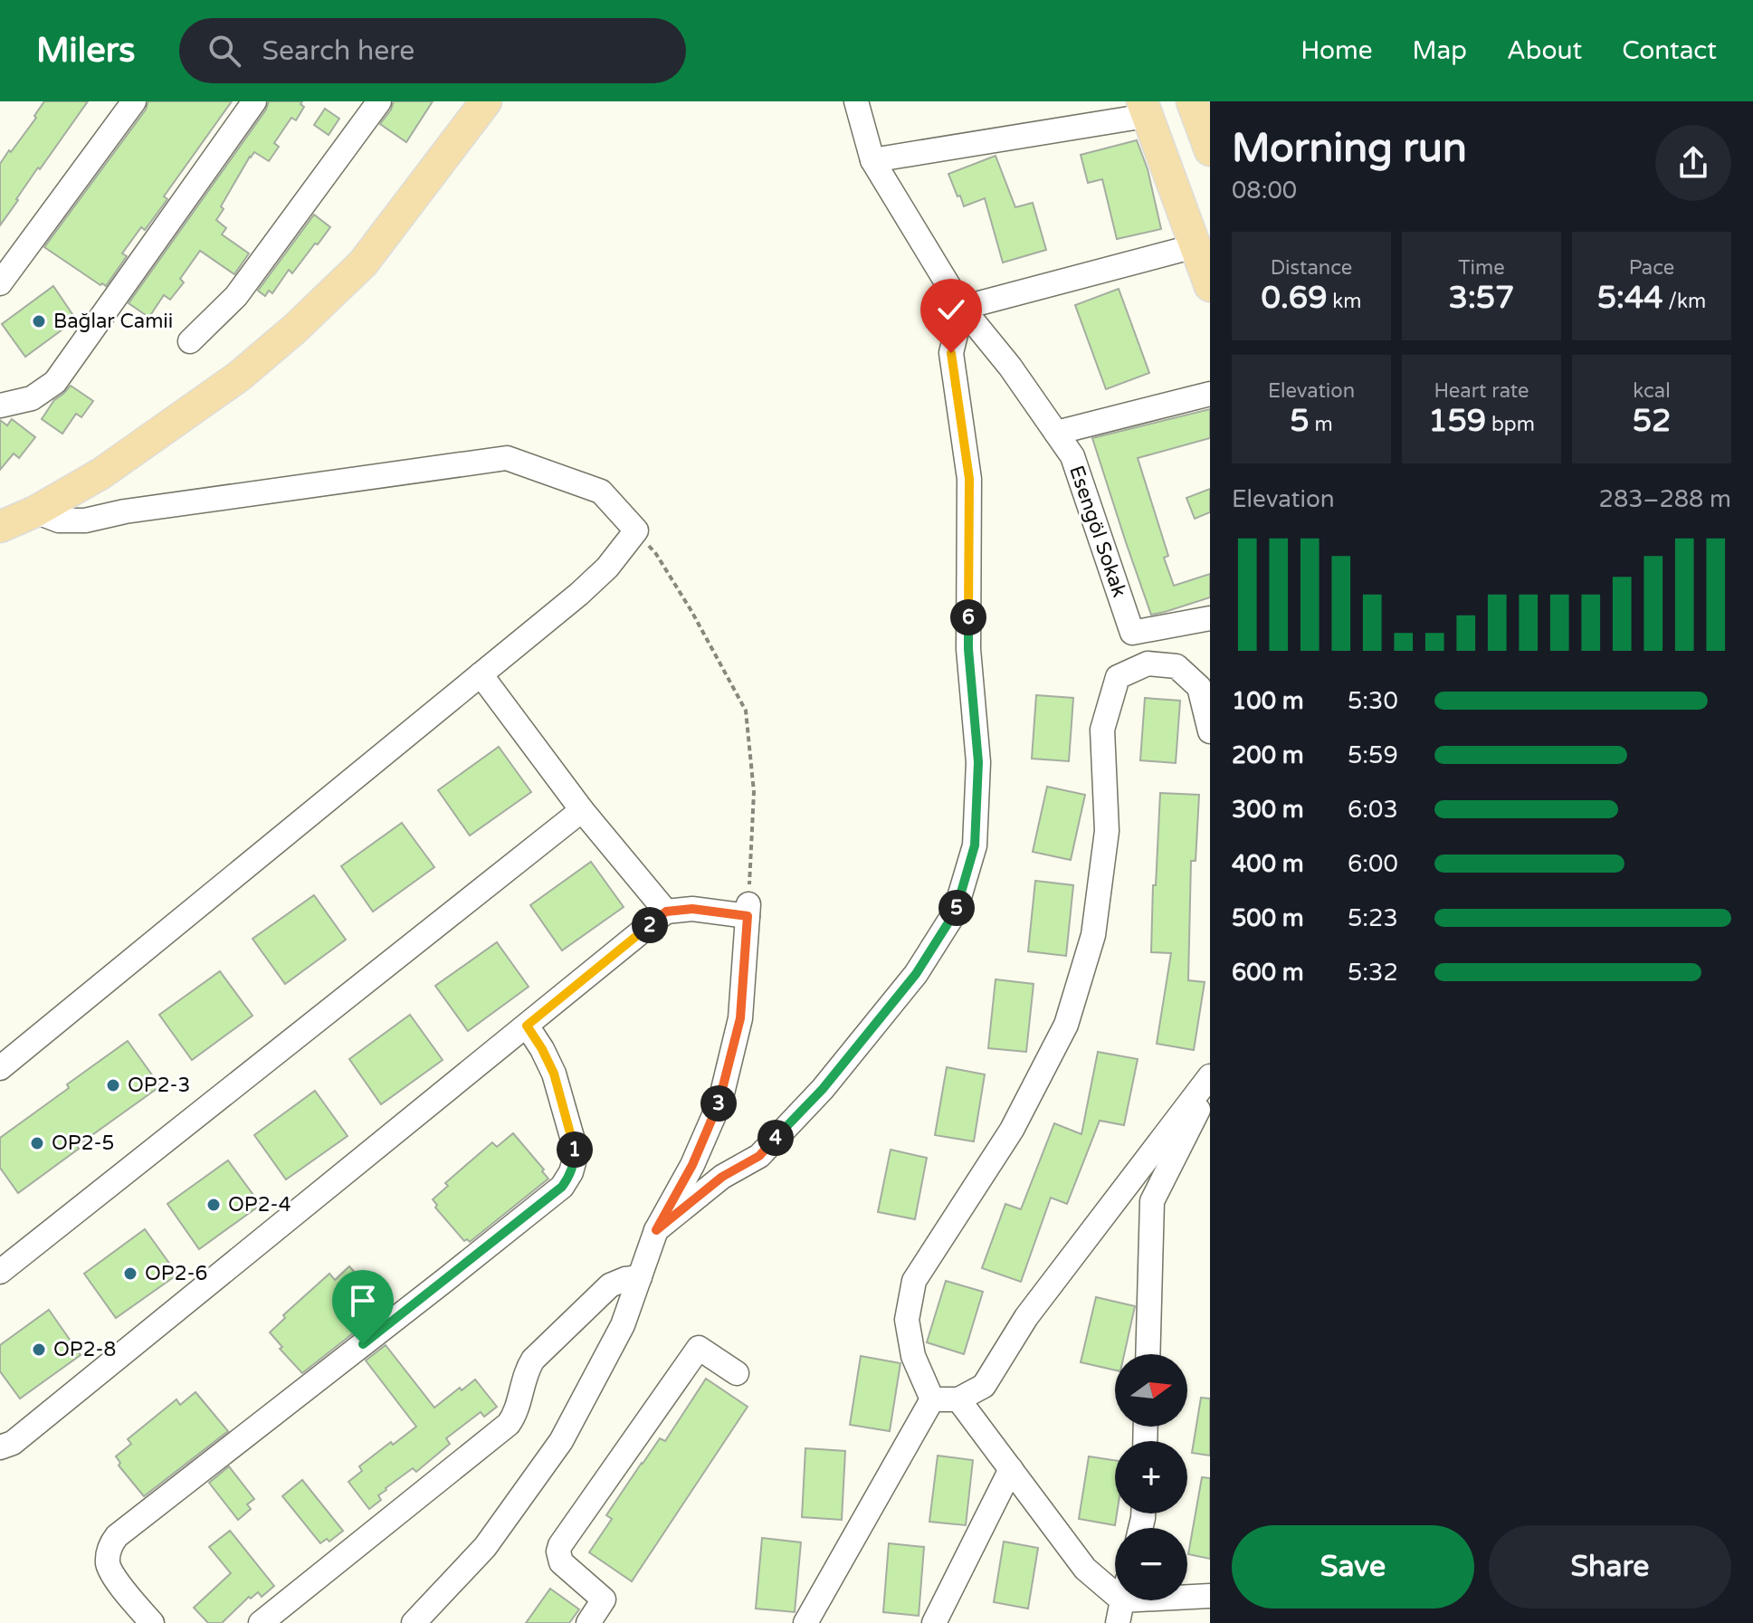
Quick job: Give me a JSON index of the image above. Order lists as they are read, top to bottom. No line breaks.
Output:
{"streets":{"street":["Esengöl Sokak"]},"places":["Bağlar Camii","OP2-3","OP2-5","OP2-4","OP2-6","OP2-8"],"north":"right","page":{"header":"Milers","search":"Search here","nav":["Home","Map","About","Contact"],"heading":["Morning run","08:00"],"stats":[["Distance","0.69 km"],["Time","3:57"],["Pace","5:44 /km"],["Elevation","5 m"],["Heart rate","159 bpm"],["kcal","52"]],"chart":["Elevation","283–288 m"],"pins":["6","5","2","3","4","1"],"list":[{"name":"100 m","note":"5:30"},{"name":"200 m","note":"5:59"},{"name":"300 m","note":"6:03"},{"name":"400 m","note":"6:00"},{"name":"500 m","note":"5:23"},{"name":"600 m","note":"5:32"}],"map_buttons":["+","−"],"buttons":["Save","Share"]}}
